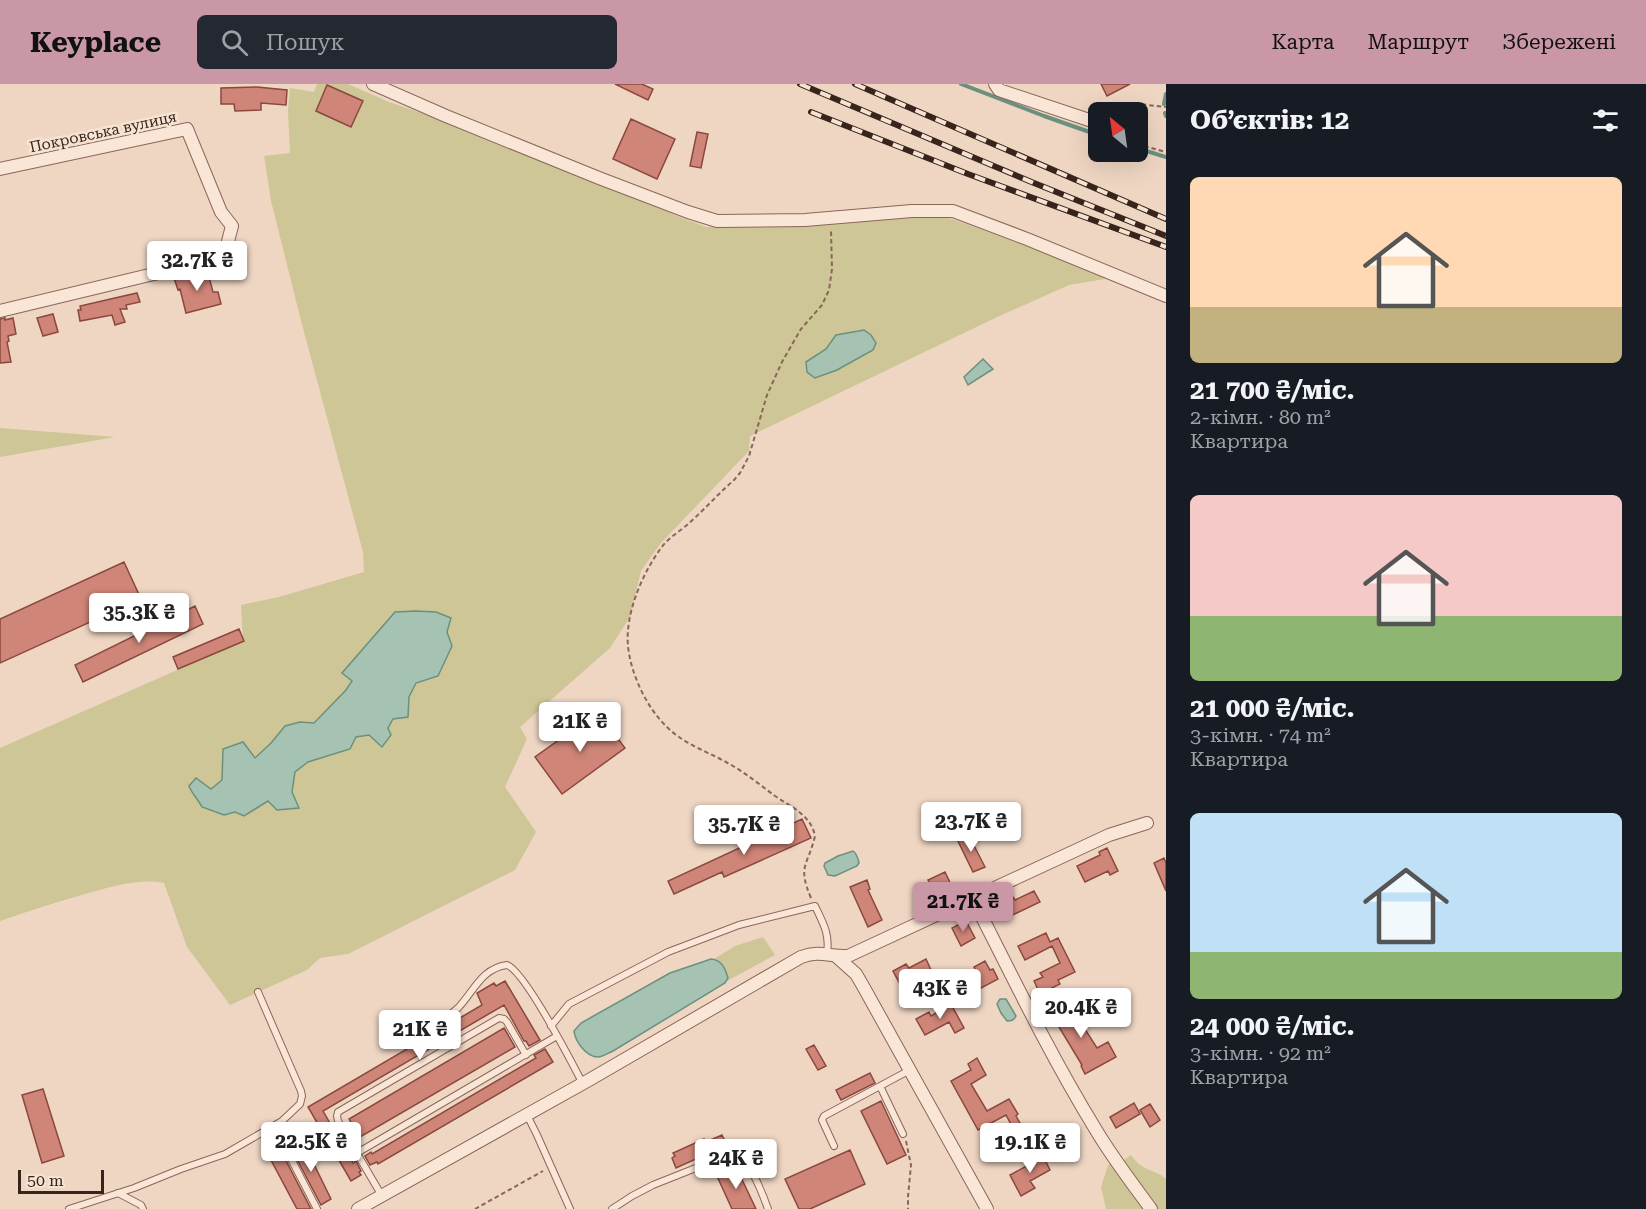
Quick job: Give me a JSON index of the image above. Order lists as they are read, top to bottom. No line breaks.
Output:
{"streets":{"street":["Покровська вулиця"]},"scale_bar":"50 m","north":"top left","page":{"header":"Keyplace","search":"Пошук","nav":["Карта","Маршрут","Збережені"],"heading":"Об’єктів: 12","list":[{"name":"21 700 ₴/міс.","note":"2-кімн. · 80 m² · Квартира"},{"name":"21 000 ₴/міс.","note":"3-кімн. · 74 m² · Квартира"},{"name":"24 000 ₴/міс.","note":"3-кімн. · 92 m² · Квартира"}],"price":["32.7K ₴","35.3K ₴","21K ₴","23.7K ₴","35.7K ₴","21.7K ₴","43K ₴","20.4K ₴","21K ₴","22.5K ₴","19.1K ₴","24K ₴"],"scale":"50 m"}}
